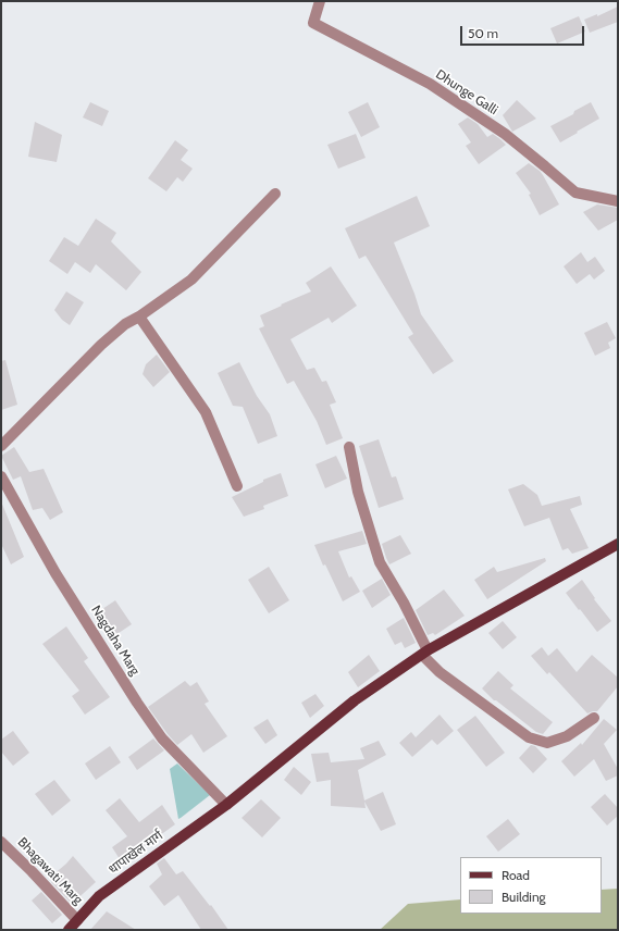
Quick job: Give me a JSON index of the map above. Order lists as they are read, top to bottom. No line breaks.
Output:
{"streets":{"main road":["धापाखेल मार्ग"],"street":["Dhunge Galli","Nagdaha Marg","Bhagawati Marg"]},"crossings":[["Nagdaha Marg","धापाखेल मार्ग"],["धापाखेल मार्ग","Bhagawati Marg"]],"legend":["Road","Building"],"scale_bar":"50 m"}
